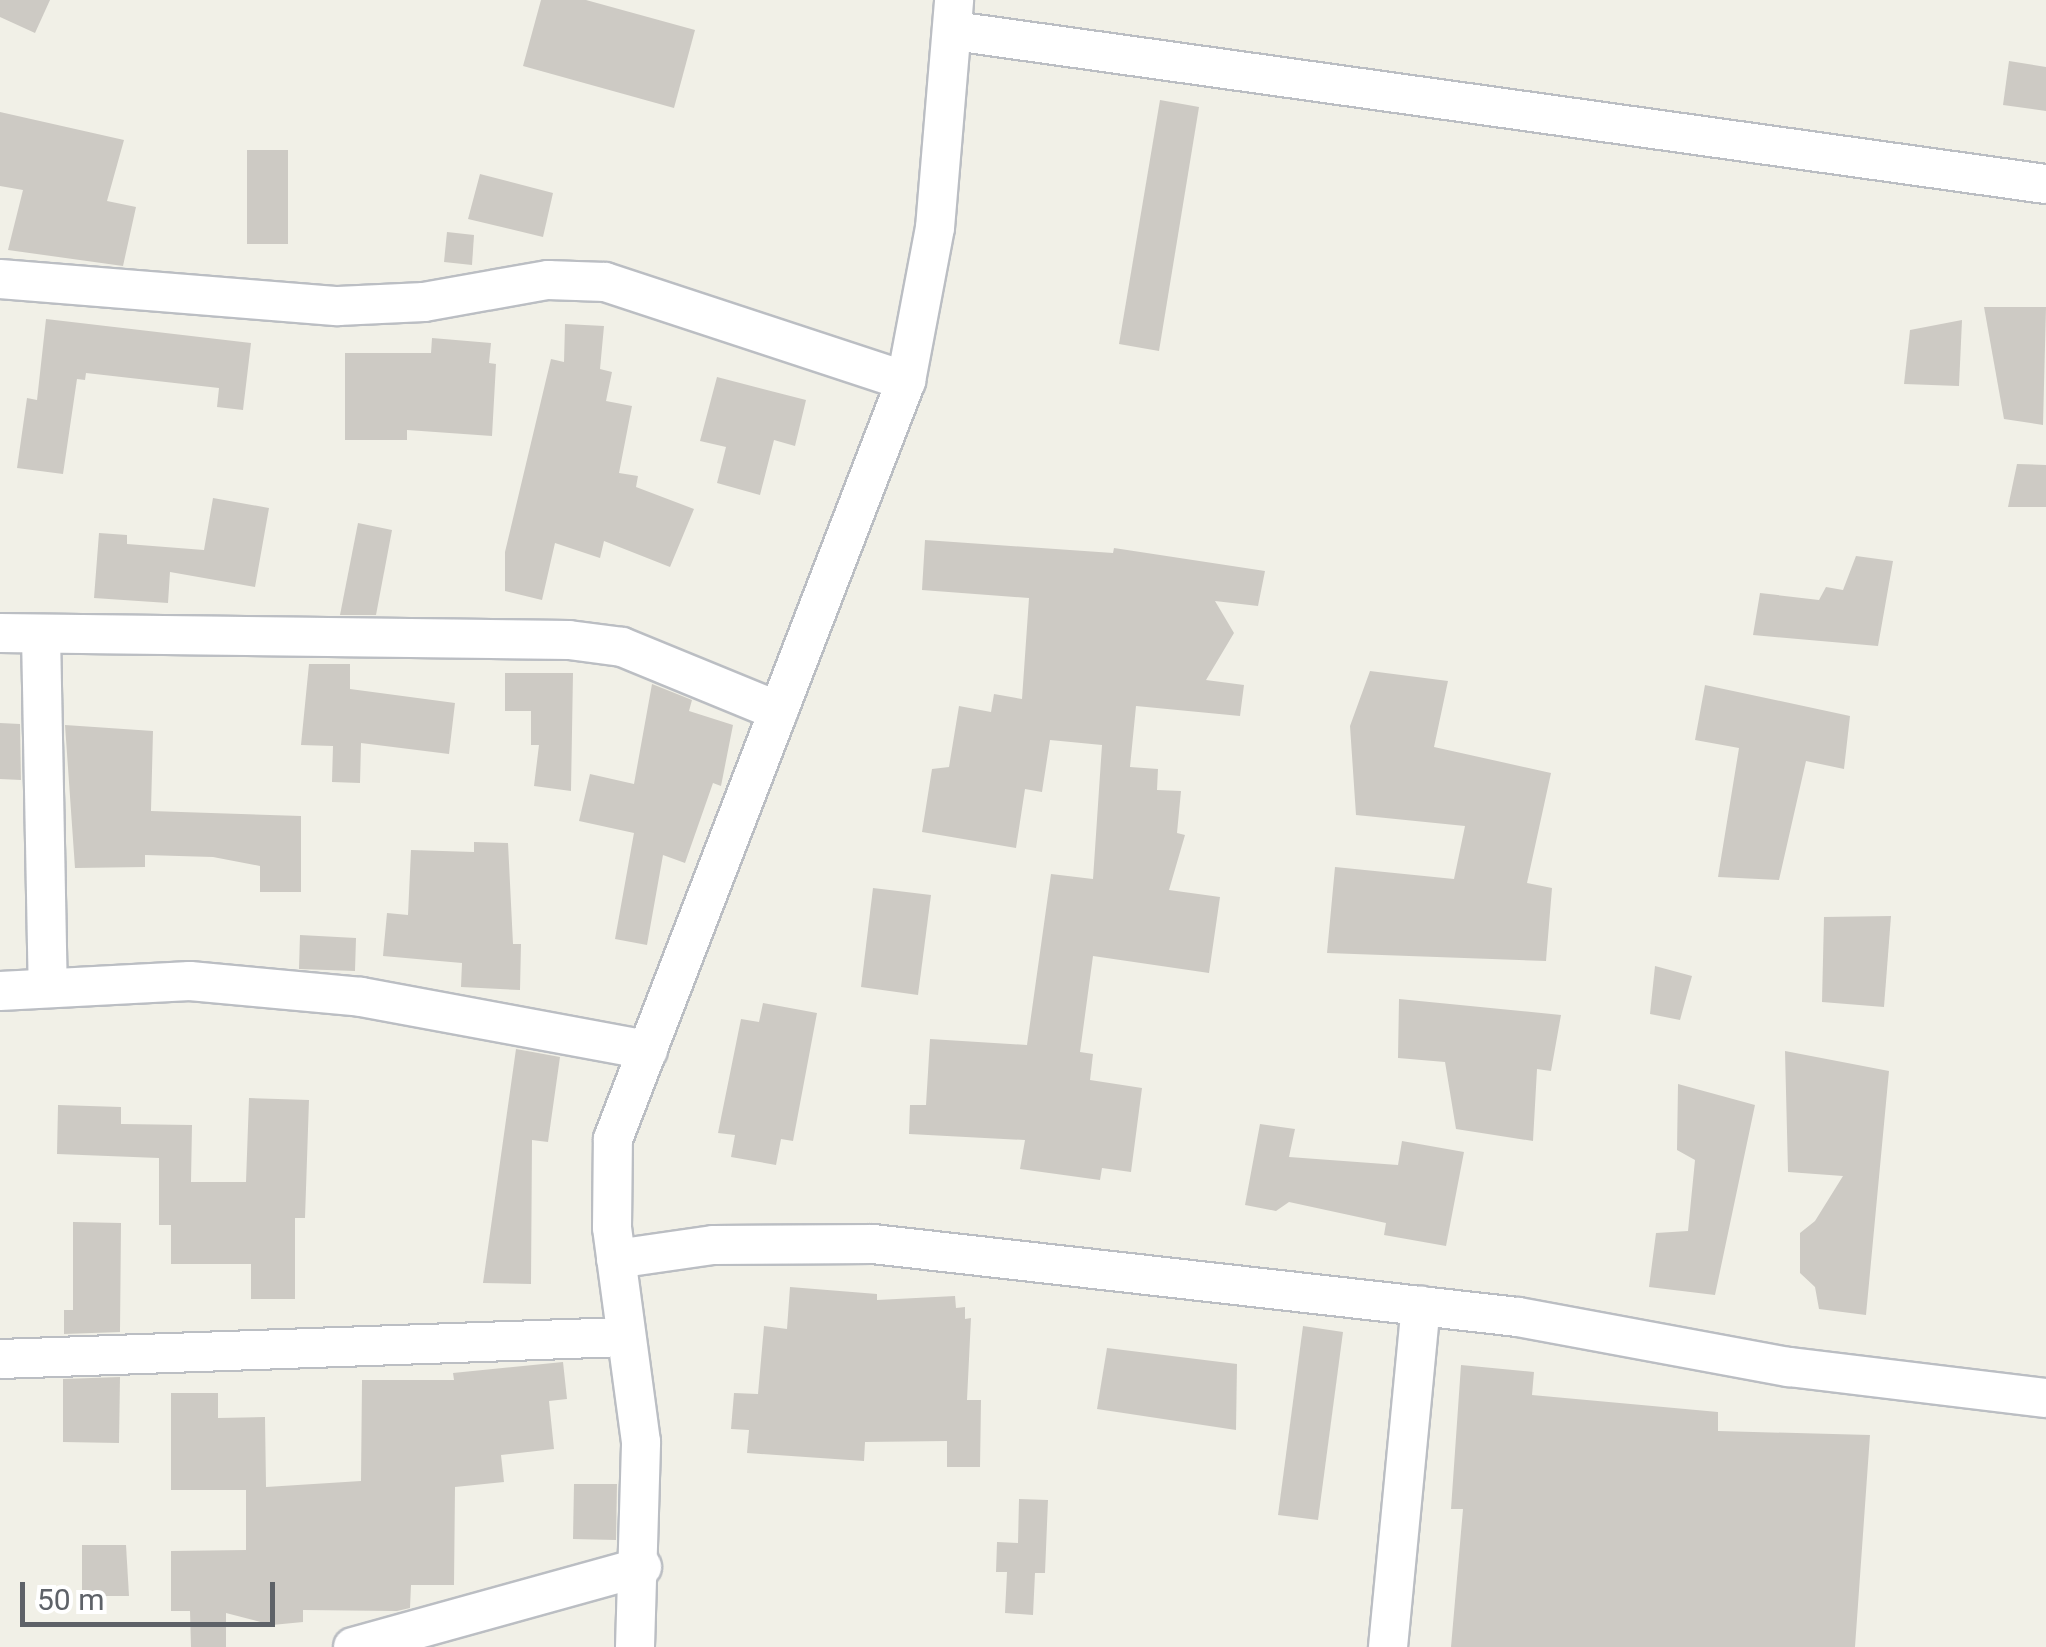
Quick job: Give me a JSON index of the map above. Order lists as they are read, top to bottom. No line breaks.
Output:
{"scale_bar":"50 m"}
